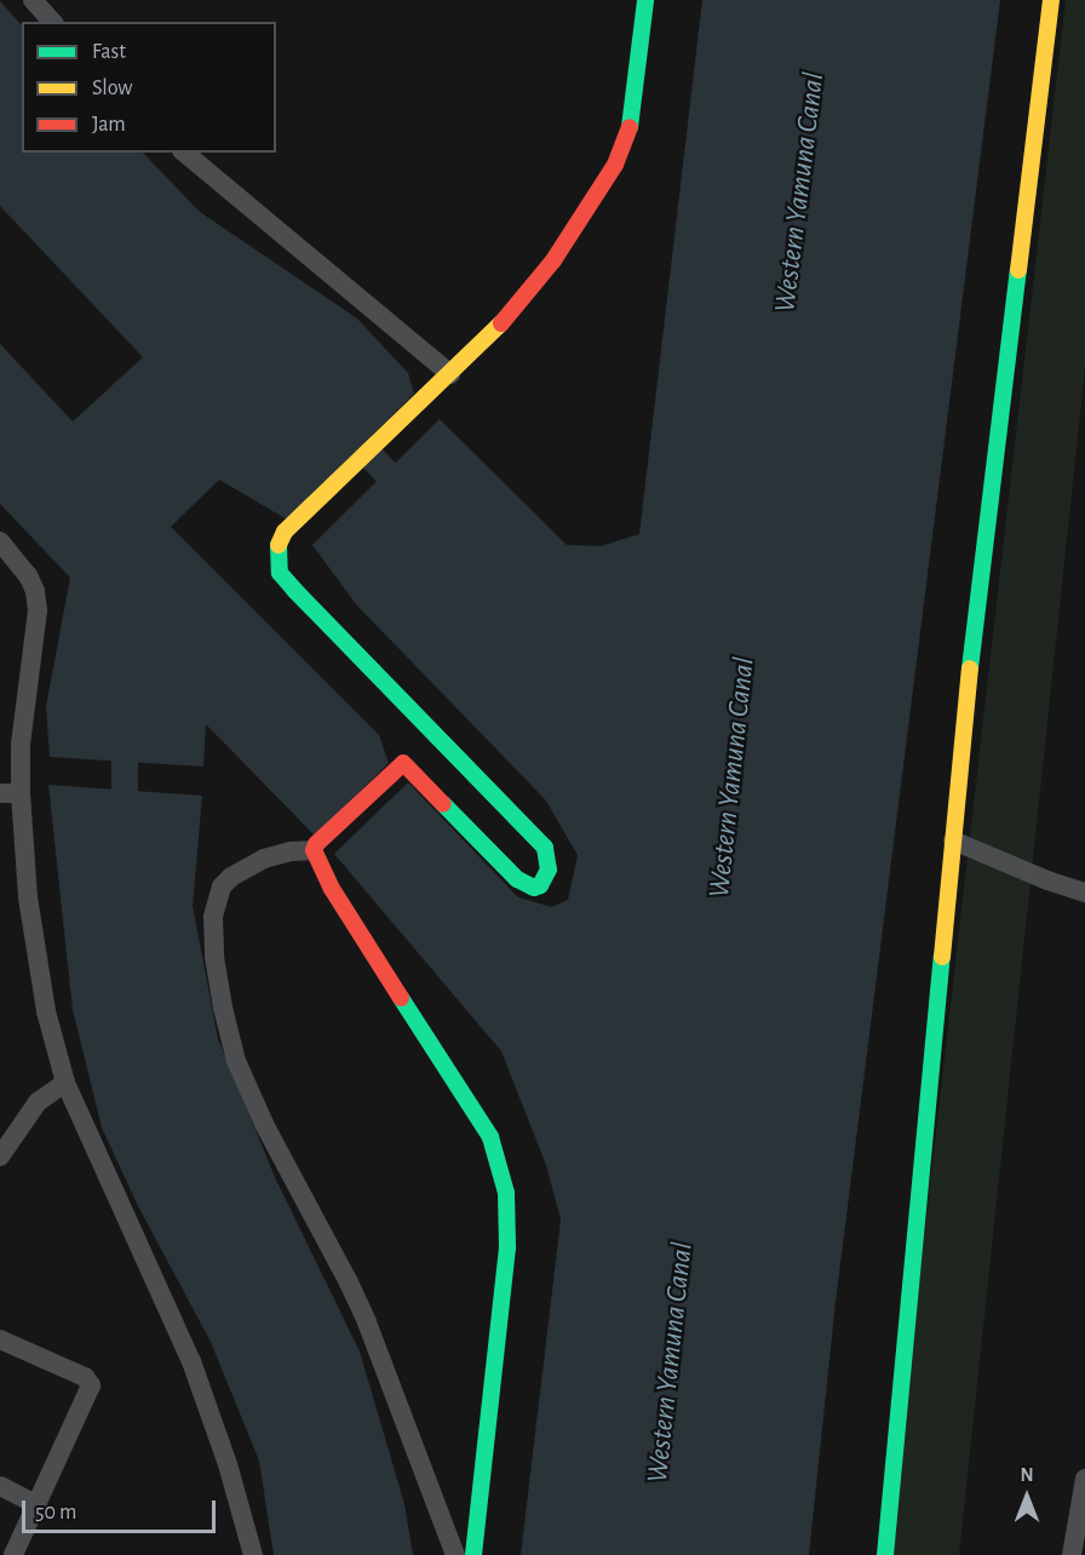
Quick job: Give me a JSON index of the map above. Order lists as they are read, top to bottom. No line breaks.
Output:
{"water":["Western Yamuna Canal"],"legend":["Fast","Slow","Jam"],"scale_bar":"50 m","north":"top"}
